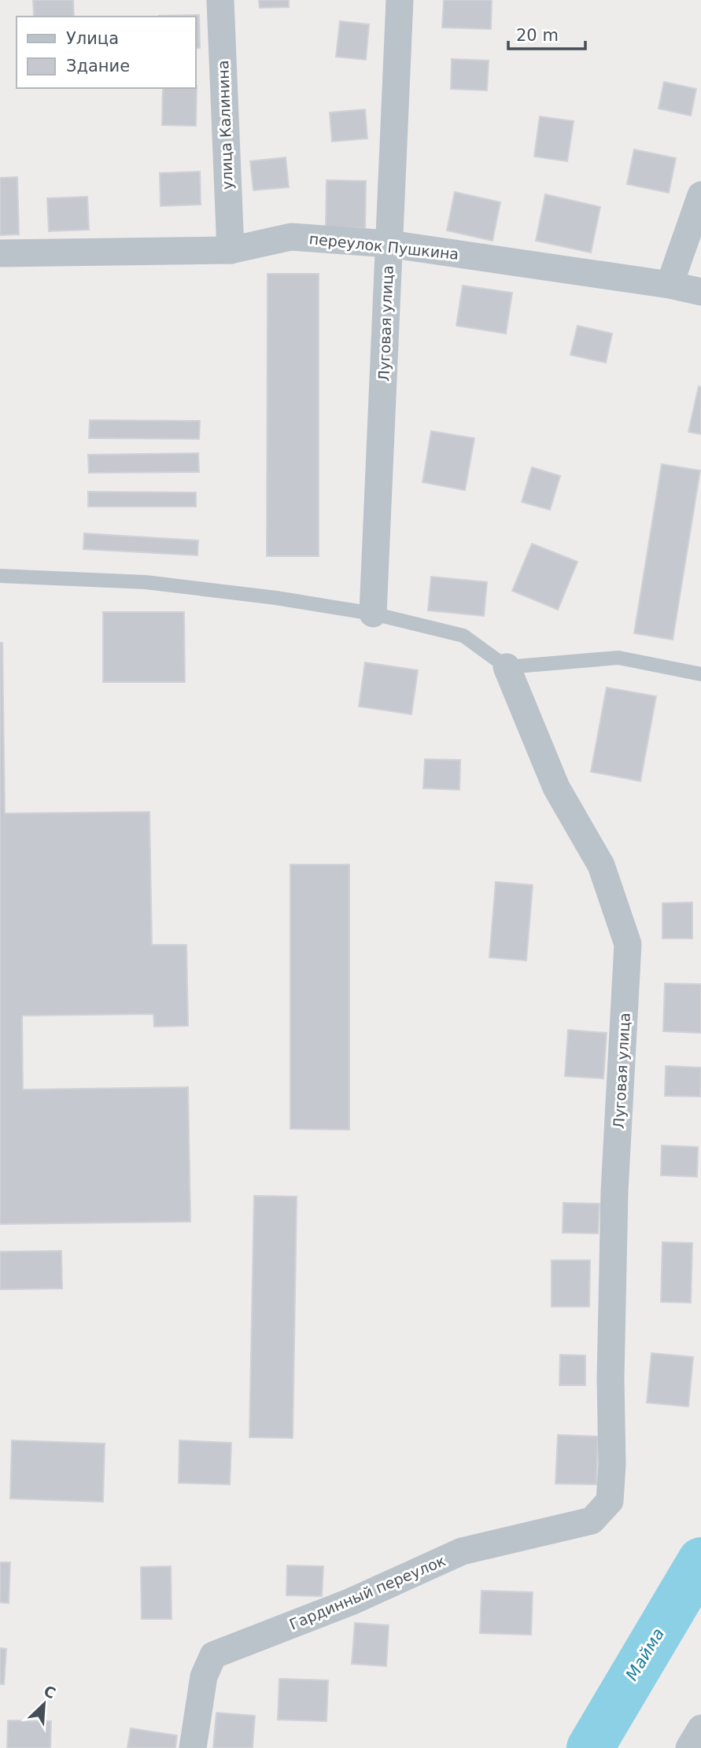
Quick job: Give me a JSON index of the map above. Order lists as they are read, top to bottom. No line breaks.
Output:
{"streets":{"street":["улица Калинина","переулок Пушкина","Луговая улица","Гардинный переулок"]},"crossings":[["улица Калинина","переулок Пушкина"],["переулок Пушкина","Луговая улица"],["Луговая улица","Гардинный переулок"]],"water":["Майма"],"legend":["Улица","Здание"],"scale_bar":"20 m","north":"top right"}
